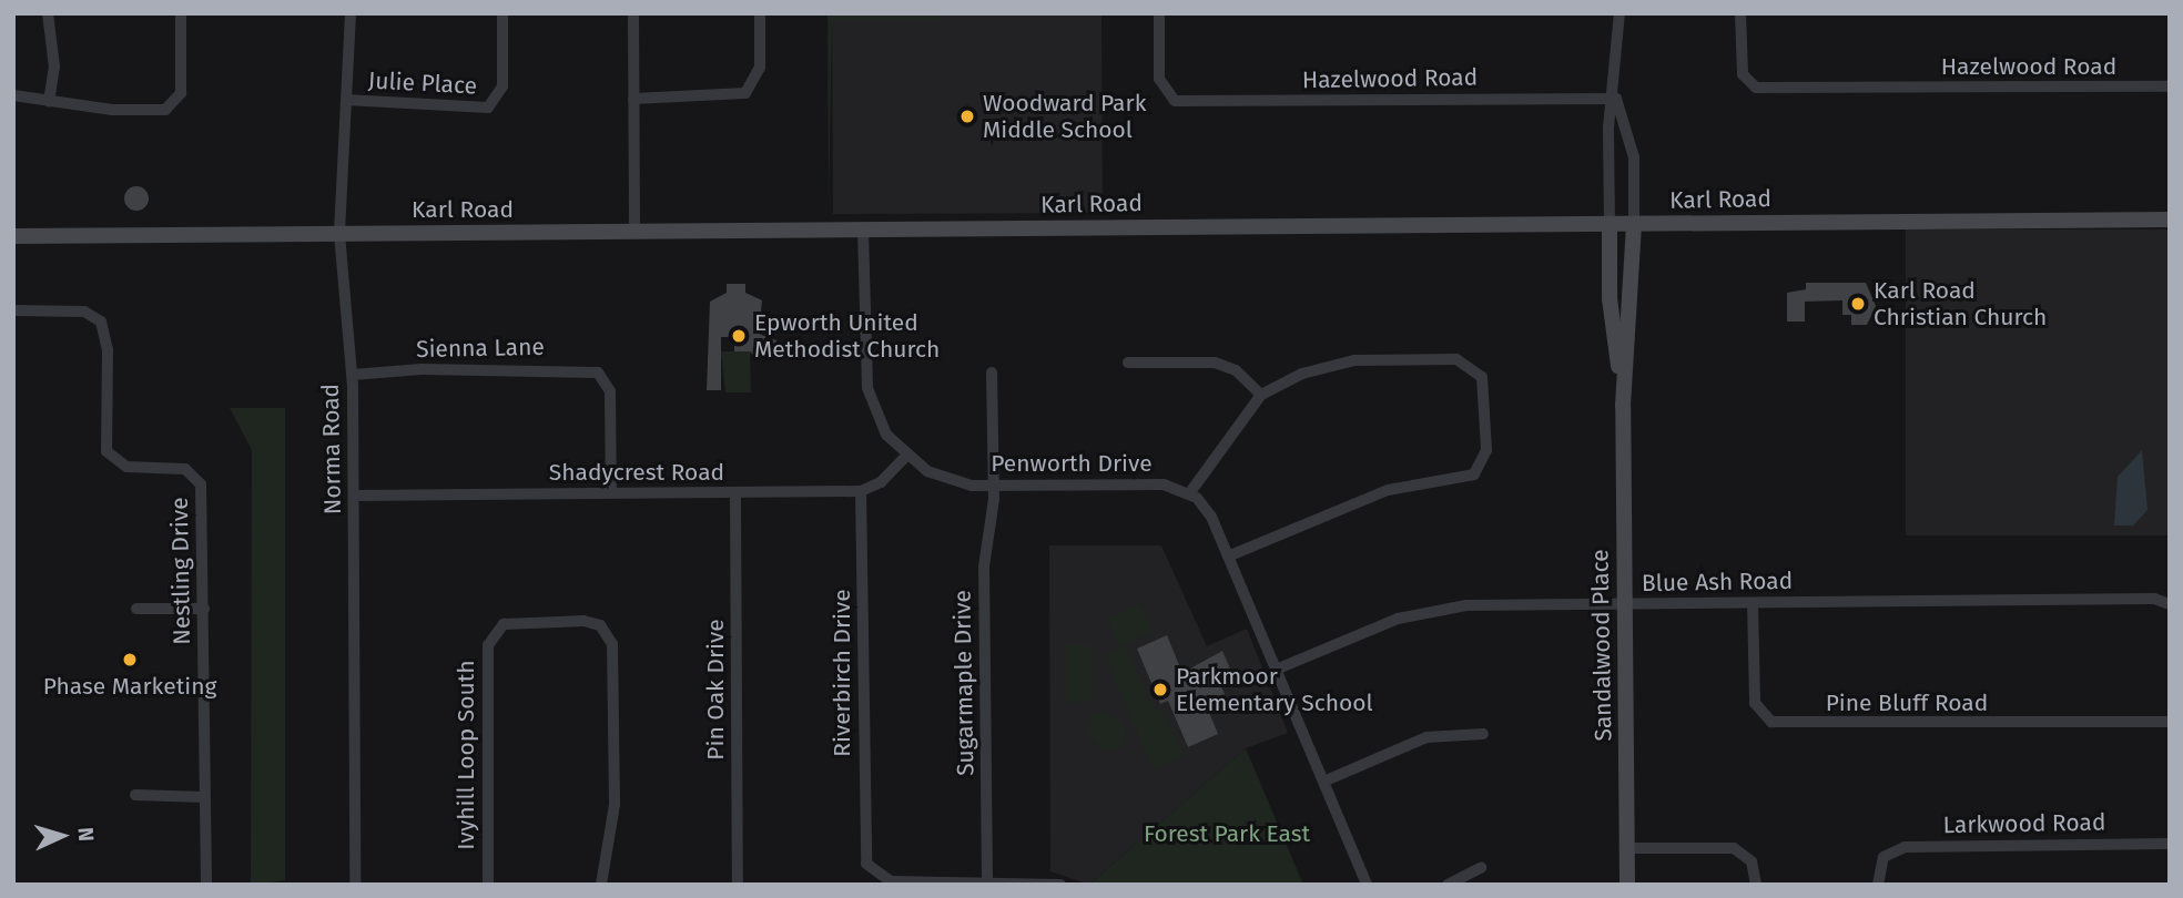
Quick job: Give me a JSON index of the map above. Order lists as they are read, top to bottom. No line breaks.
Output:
{"streets":{"main road":["Karl Road","Sandalwood Place"],"street":["Hazelwood Road","Julie Place","Sienna Lane","Norma Road","Penworth Drive","Shadycrest Road","Nestling Drive","Blue Ash Road","Riverbirch Drive","Sugarmaple Drive","Pin Oak Drive","Pine Bluff Road","Ivyhill Loop South","Larkwood Road"]},"crossings":[["Hazelwood Road","Sandalwood Place"],["Julie Place","Norma Road"],["Karl Road","Norma Road"],["Karl Road","Penworth Drive"],["Karl Road","Sandalwood Place"],["Sienna Lane","Norma Road"],["Sienna Lane","Shadycrest Road"],["Norma Road","Shadycrest Road"],["Penworth Drive","Sugarmaple Drive"],["Shadycrest Road","Riverbirch Drive"],["Shadycrest Road","Pin Oak Drive"],["Blue Ash Road","Sandalwood Place"],["Blue Ash Road","Pine Bluff Road"],["Riverbirch Drive","Sugarmaple Drive"]],"parks":["Forest Park East"],"places":["Woodward Park Middle School","Karl Road Christian Church","Epworth United Methodist Church","Phase Marketing","Parkmoor Elementary School"],"north":"right"}
